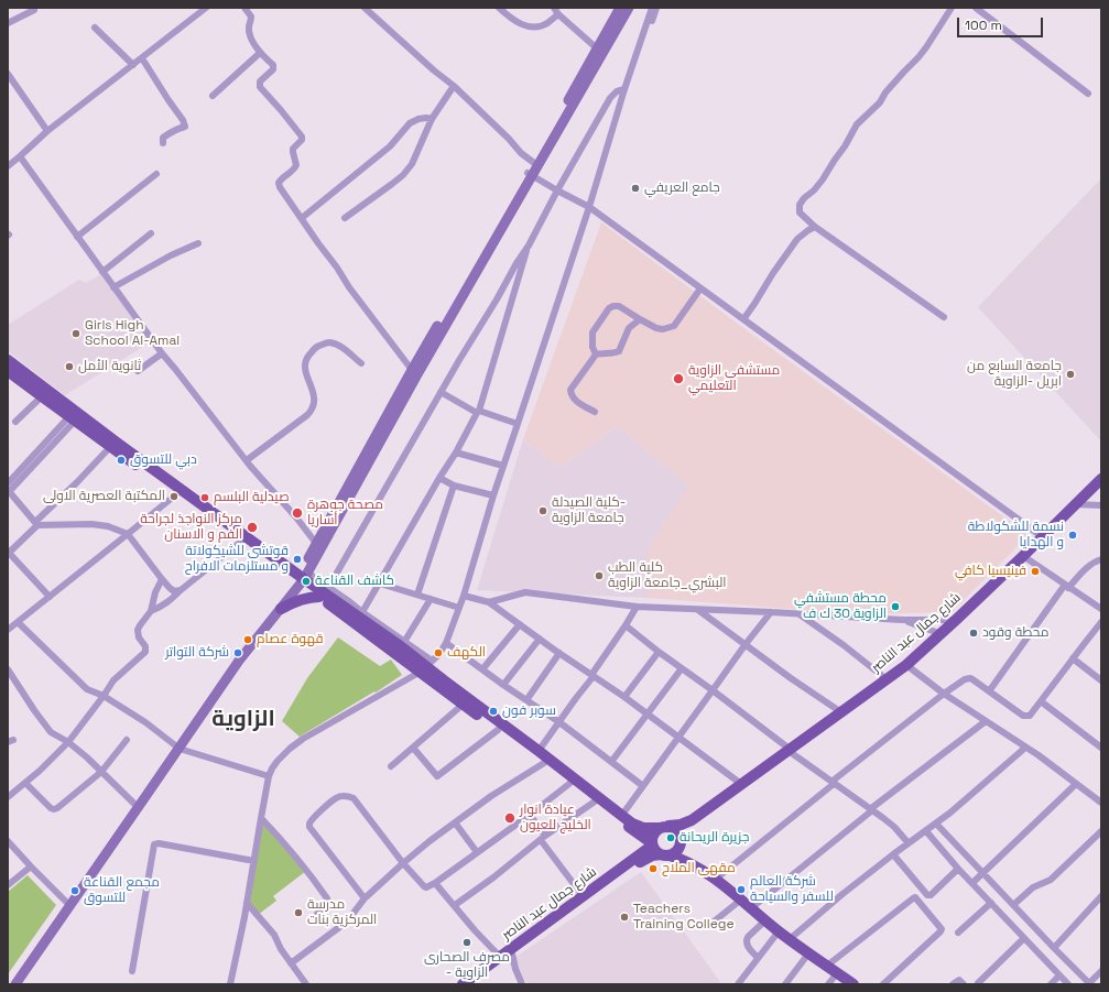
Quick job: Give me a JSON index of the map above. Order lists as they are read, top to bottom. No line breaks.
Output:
{"streets":{"main road":["شارع جمال عبد الناصر"]},"districts":["الزاوية"],"places":["جامع العريفي","Girls High School Al-Amal","ثانوية الأمل","جامعة السابع من ابريل -الزاوية","مستشفى الزاوية التعليمي","دبي للتسوق","المكتبة العصرية الاولى","صيدلية البلسم","كلية الصيدلة- جامعة الزاوية","مصحة جوهرة أساريا","مركز النواجذ لجراحة الفم و الاسنان","نسمة للشكولاطة و الهدايا","قوتشي للشيكولاتة و مستلزمات الافراح","فينيسيا كافي","كلية الطب البشري_جامعة الزاوية","كاشف القناعة","محطة مستشفي الزاوية 30 ك ف","محطة وقود","قهوة عصام","شركة التواتر","الكهف","سوبر فون","عيادة انوار الخليج للعيون","جزيرة الريحانة","مقهى الملاح","شركة العالم للسفر والسياحة","مجمع القناعة للتسوق","مدرسة المركزية بنات","Teachers Training College","مصرف الصحارى - الزاوية"],"scale_bar":"100 m"}
